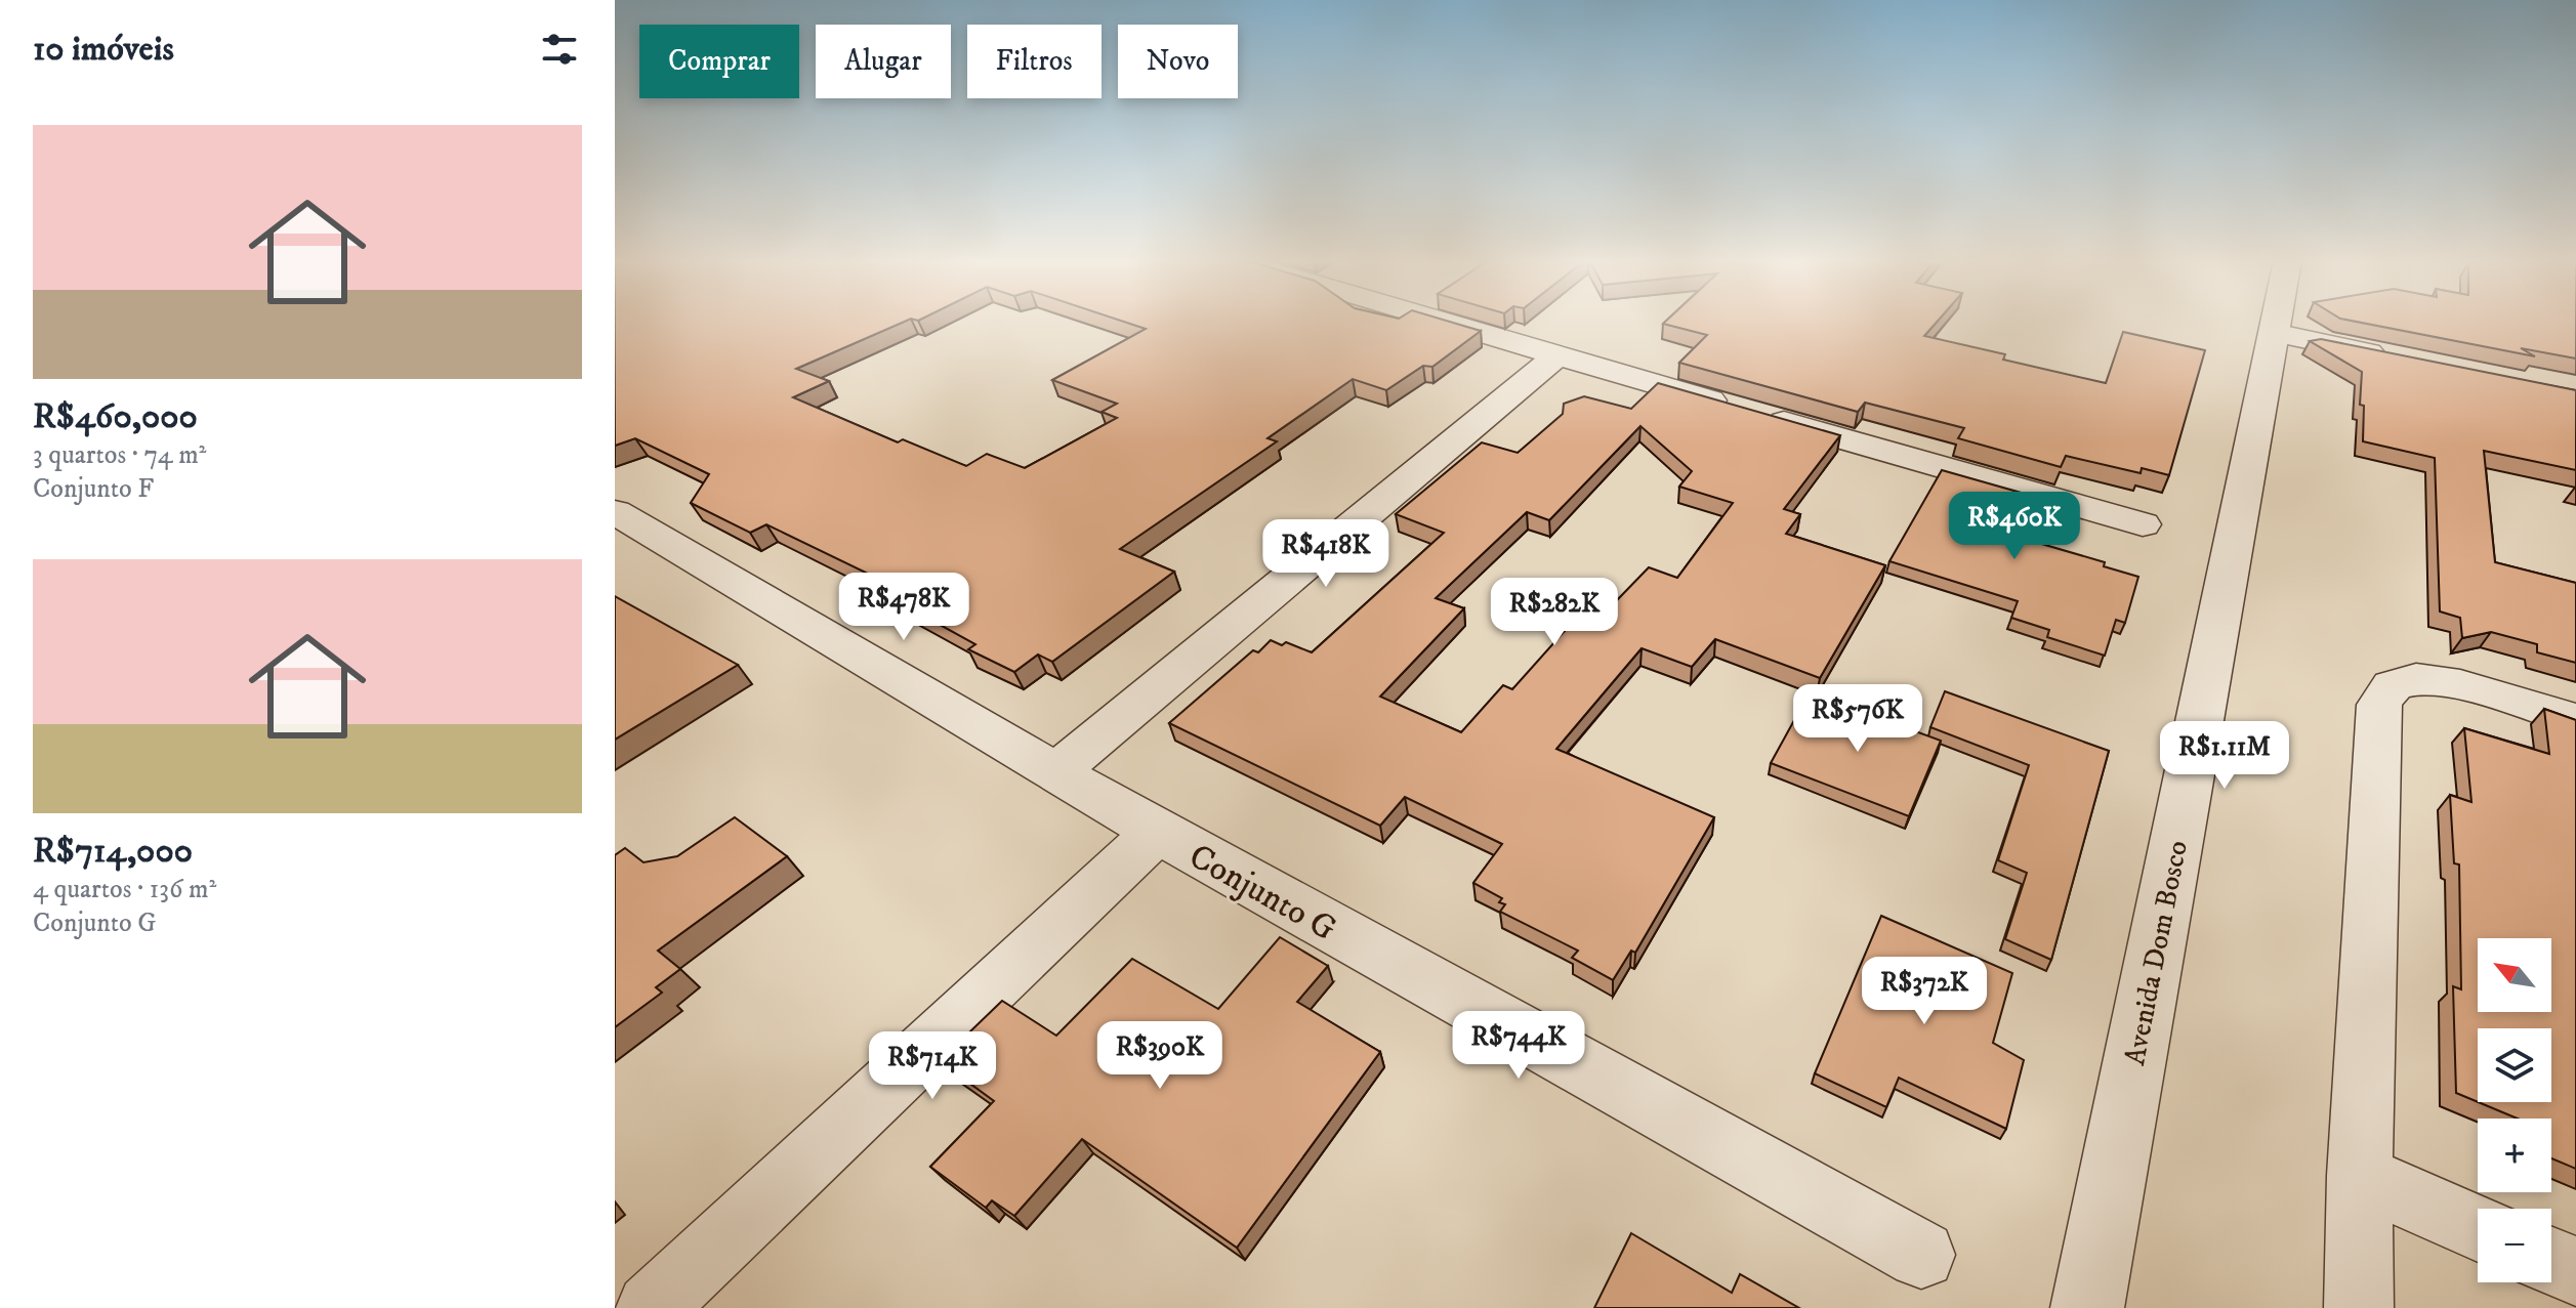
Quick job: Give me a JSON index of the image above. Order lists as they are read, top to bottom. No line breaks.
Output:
{"streets":{"street":["Conjunto G","Avenida Dom Bosco"]},"north":"top left","page":{"heading":"10 imóveis","chip":["Comprar","Alugar","Filtros","Novo"],"list":[{"name":"R$460,000","note":"3 quartos · 74 m² · Conjunto F"},{"name":"R$714,000","note":"4 quartos · 136 m² · Conjunto G"}],"price":["R$460K","R$418K","R$478K","R$282K","R$576K","R$1.11M","R$372K","R$744K","R$390K","R$714K"],"map_buttons":["+","−"]}}
